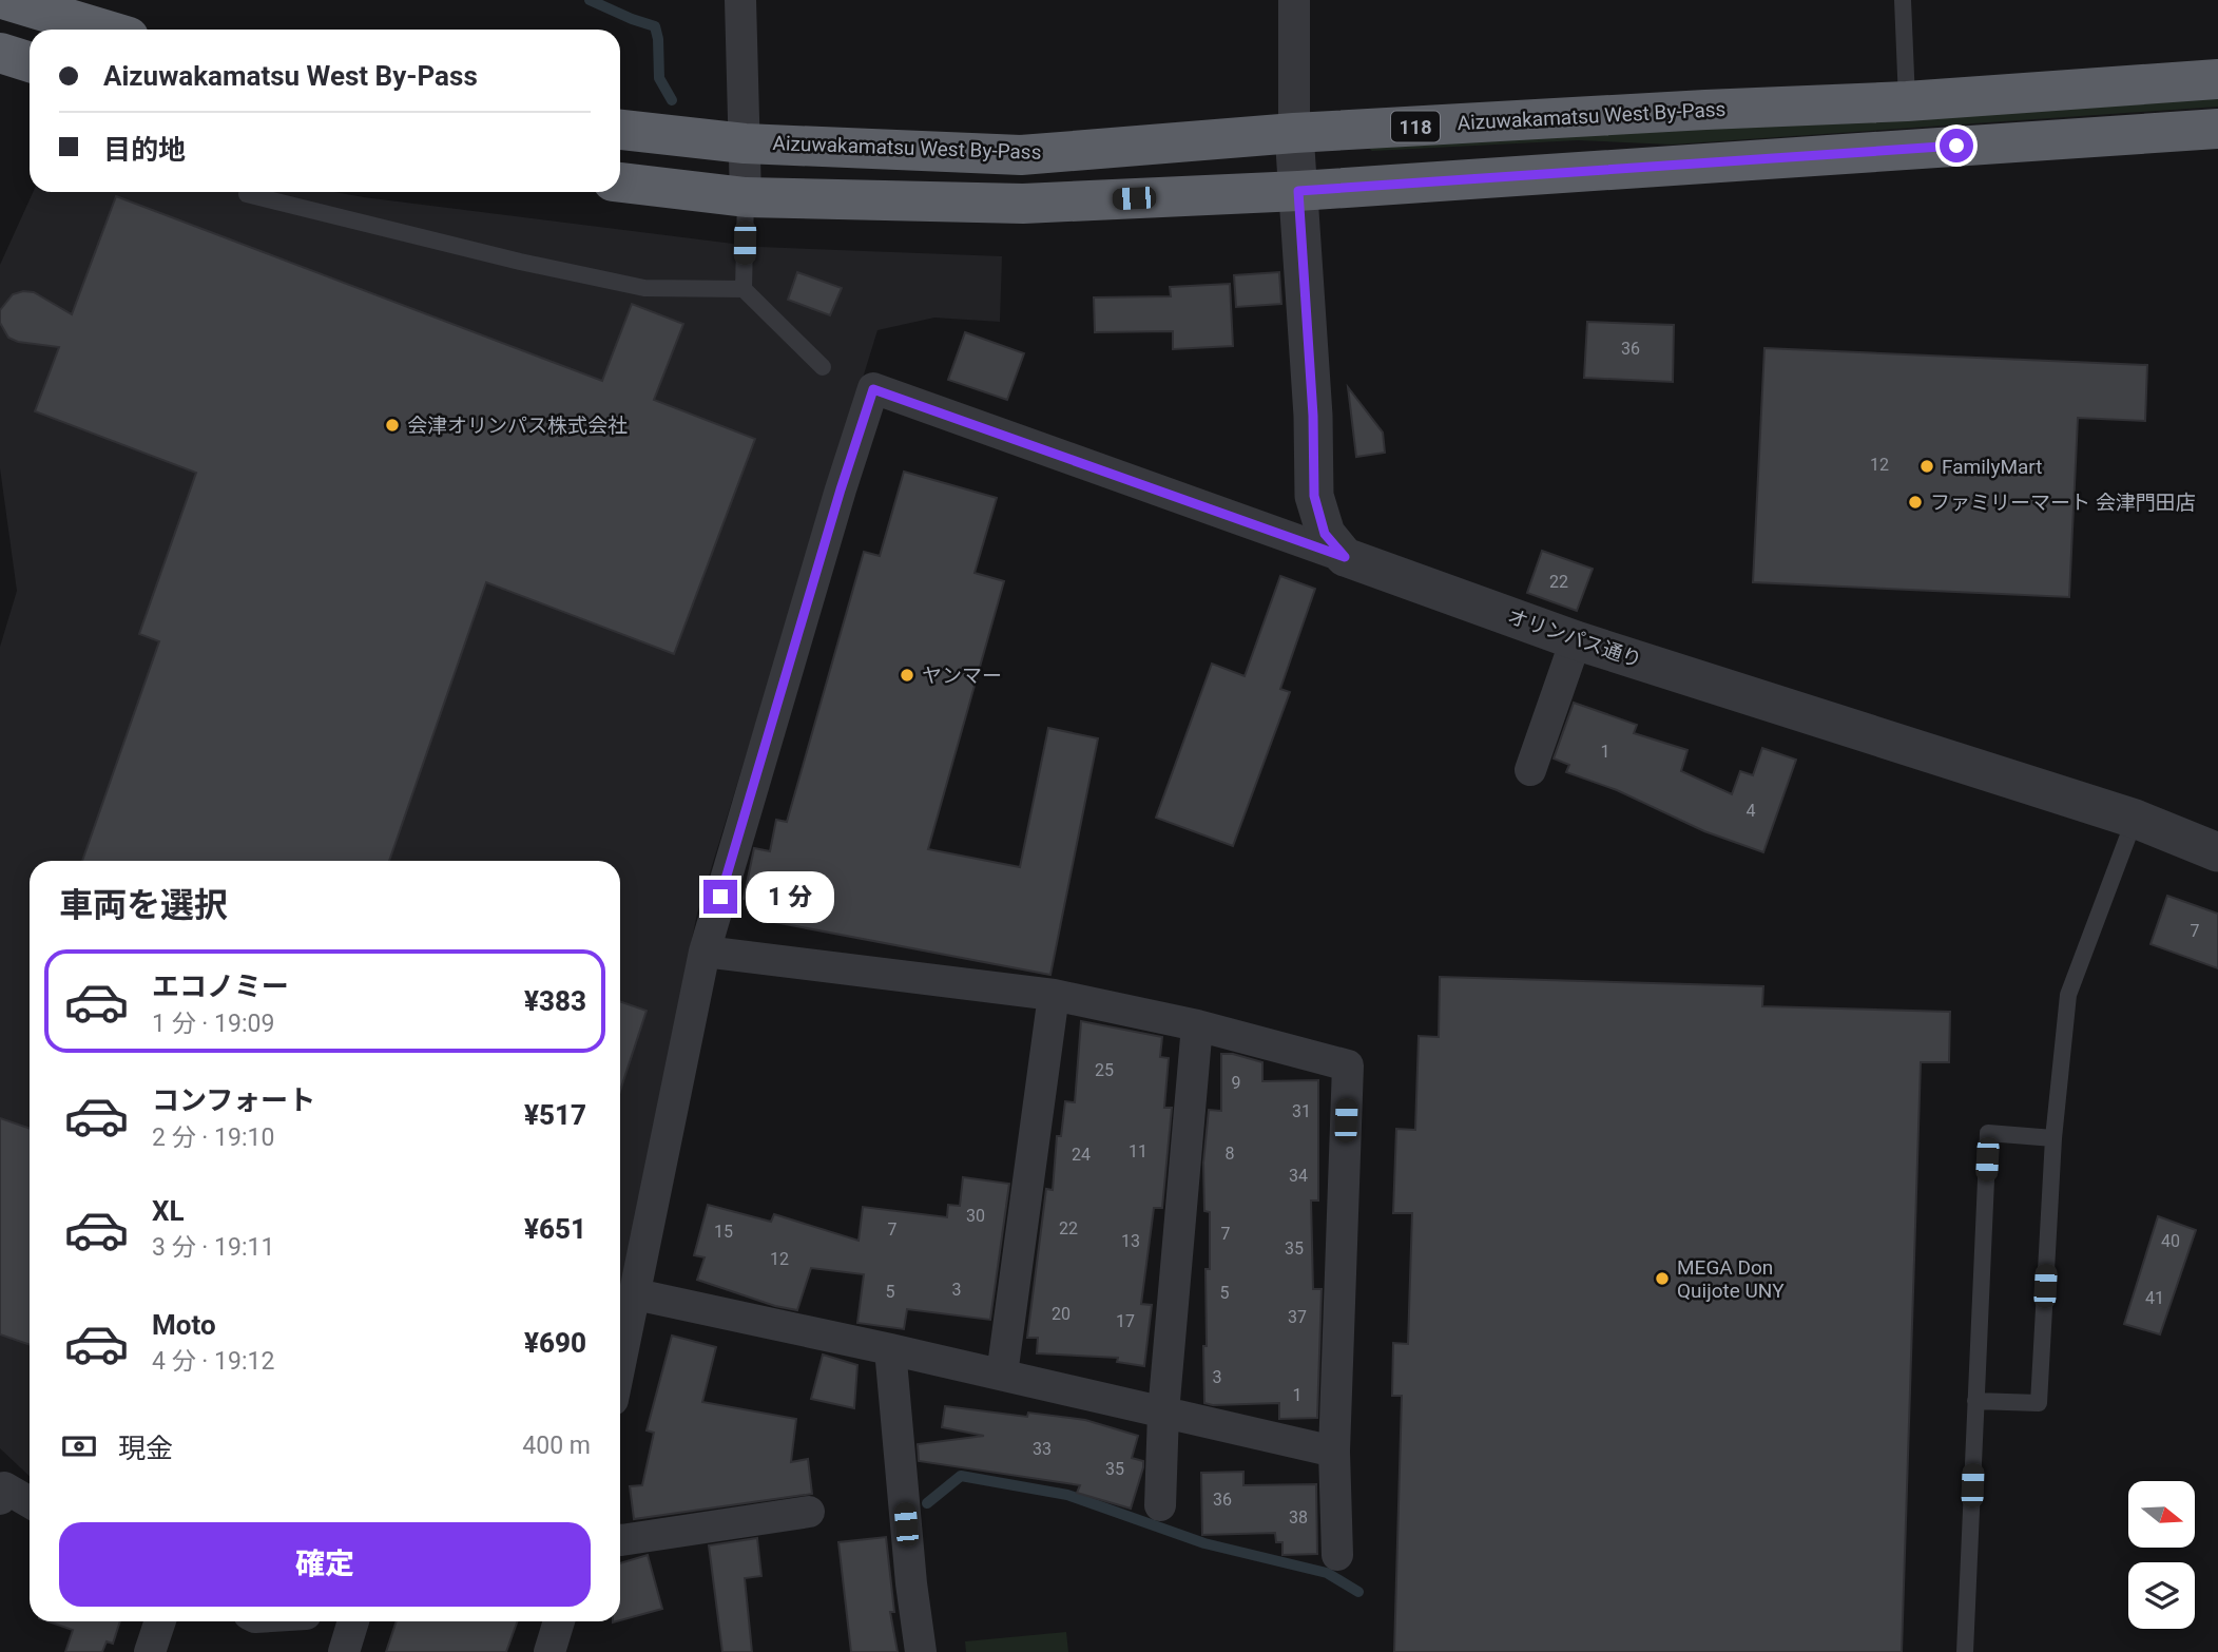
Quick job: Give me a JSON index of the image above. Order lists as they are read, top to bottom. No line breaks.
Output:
{"streets":{"highway":["Aizuwakamatsu West By-Pass","118"],"street":["オリンパス通り"]},"places":["会津オリンパス株式会社","FamilyMart","ファミリーマート 会津門田店","ヤンマー","MEGA Don Quijote UNY"],"house_numbers":["36","12","22","1","4","7","25","9","31","11","8","24","34","30","22","7","15","7","13","40","35","12","3","5","5","41","20","37","17","3","1","33","35","36","38"],"north":"right","page":{"banner":["Aizuwakamatsu West By-Pass","目的地"],"heading":"車両を選択","bubble":"1 分","list":[{"name":"エコノミー","note":"1 分 · 19:09","value":"¥383"},{"name":"コンフォート","note":"2 分 · 19:10","value":"¥517"},{"name":"XL","note":"3 分 · 19:11","value":"¥651"},{"name":"Moto","note":"4 分 · 19:12","value":"¥690"}],"pay":["現金","400 m"],"buttons":"確定"}}
